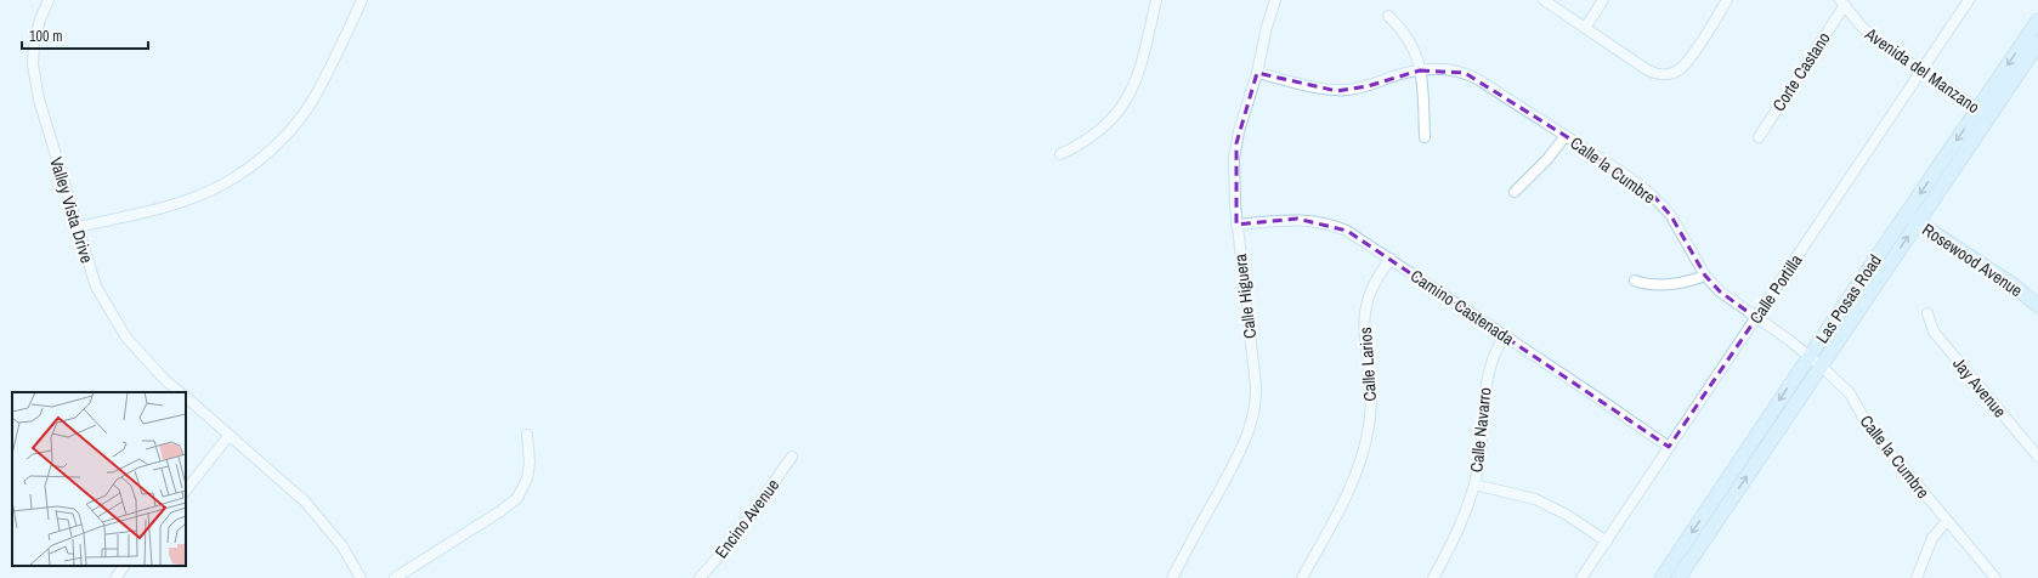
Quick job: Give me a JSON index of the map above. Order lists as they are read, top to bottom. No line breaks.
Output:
{"streets":{"main road":["Rosewood Avenue","Las Posas Road"],"street":["Avenida del Manzano","Corte Castano","Calle la Cumbre","Valley Vista Drive","Calle Portilla","Calle Higuera","Camino Castenada","Calle Larios","Jay Avenue","Calle Navarro","Encino Avenue"]},"crossings":[["Avenida del Manzano","Corte Castano"],["Avenida del Manzano","Calle Portilla"],["Avenida del Manzano","Las Posas Road"],["Calle la Cumbre","Calle Portilla"],["Calle la Cumbre","Calle Higuera"],["Calle la Cumbre","Las Posas Road"],["Rosewood Avenue","Las Posas Road"],["Calle Portilla","Camino Castenada"],["Calle Higuera","Camino Castenada"],["Camino Castenada","Calle Larios"],["Camino Castenada","Calle Navarro"]],"scale_bar":"100 m"}
